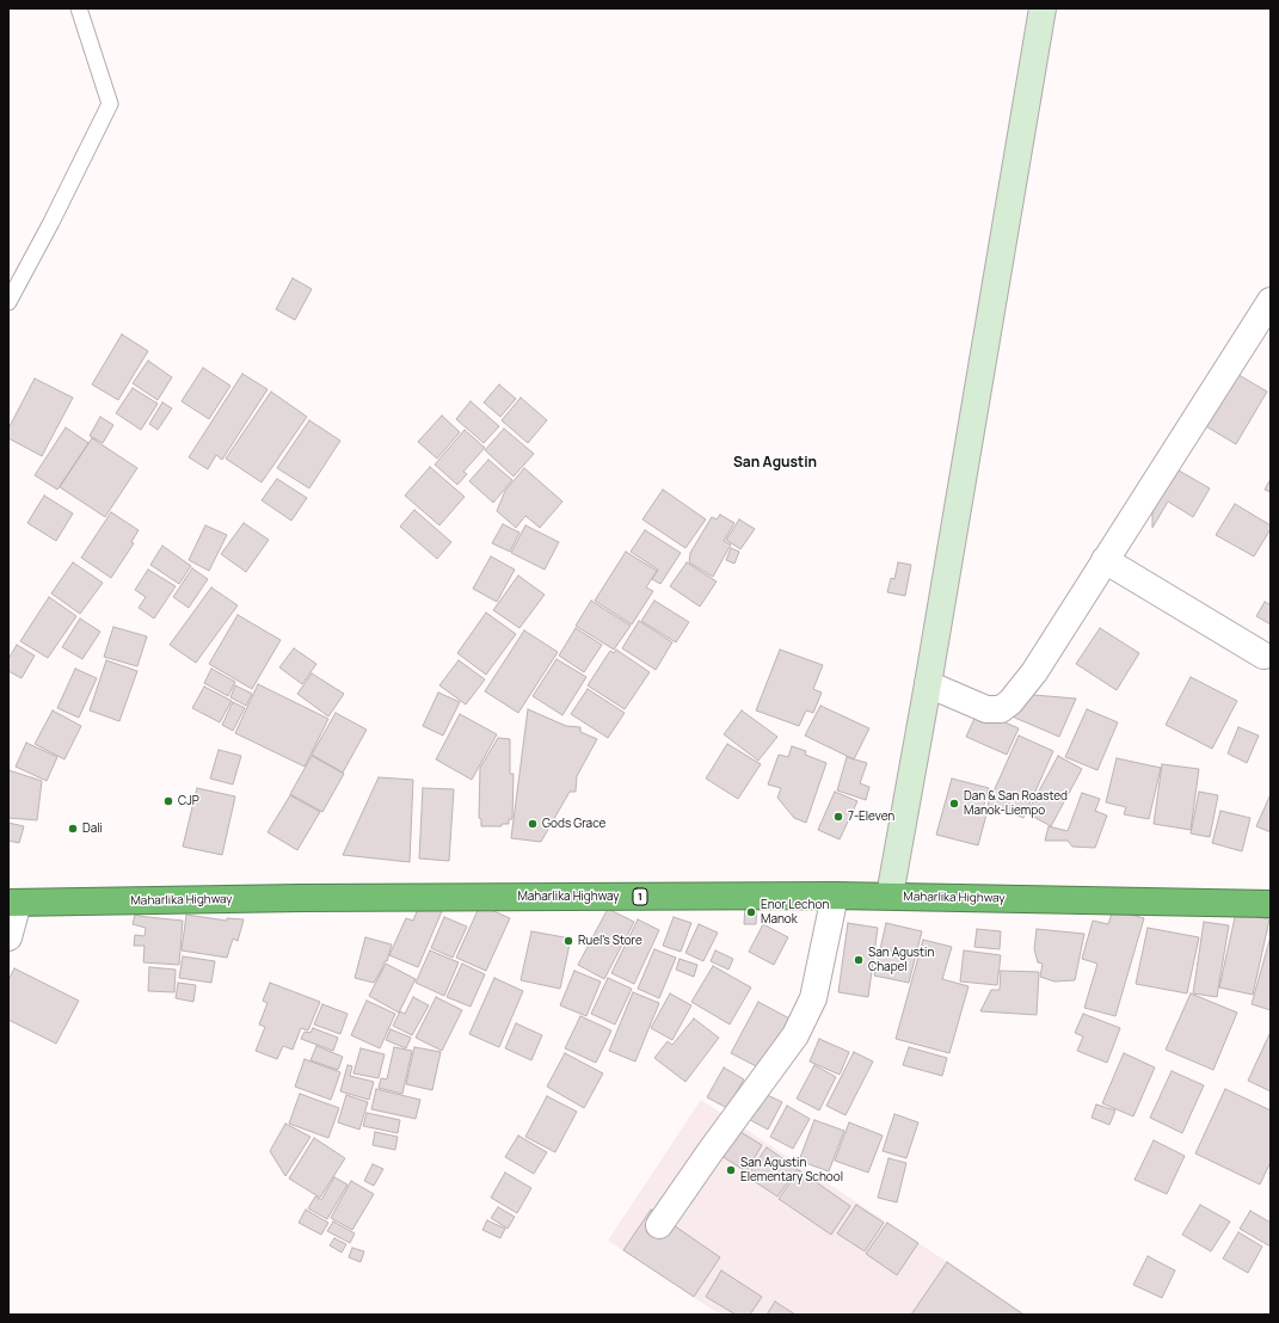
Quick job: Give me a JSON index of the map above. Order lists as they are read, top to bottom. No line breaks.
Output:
{"streets":{"highway":["Maharlika Highway","1"]},"districts":["San Agustin"],"places":["CJP","Dan & San Roasted Manok-Liempo","7-Eleven","Gods Grace","Dali","Enor Lechon Manok","Ruel's Store","San Agustin Chapel","San Agustin Elementary School"]}
